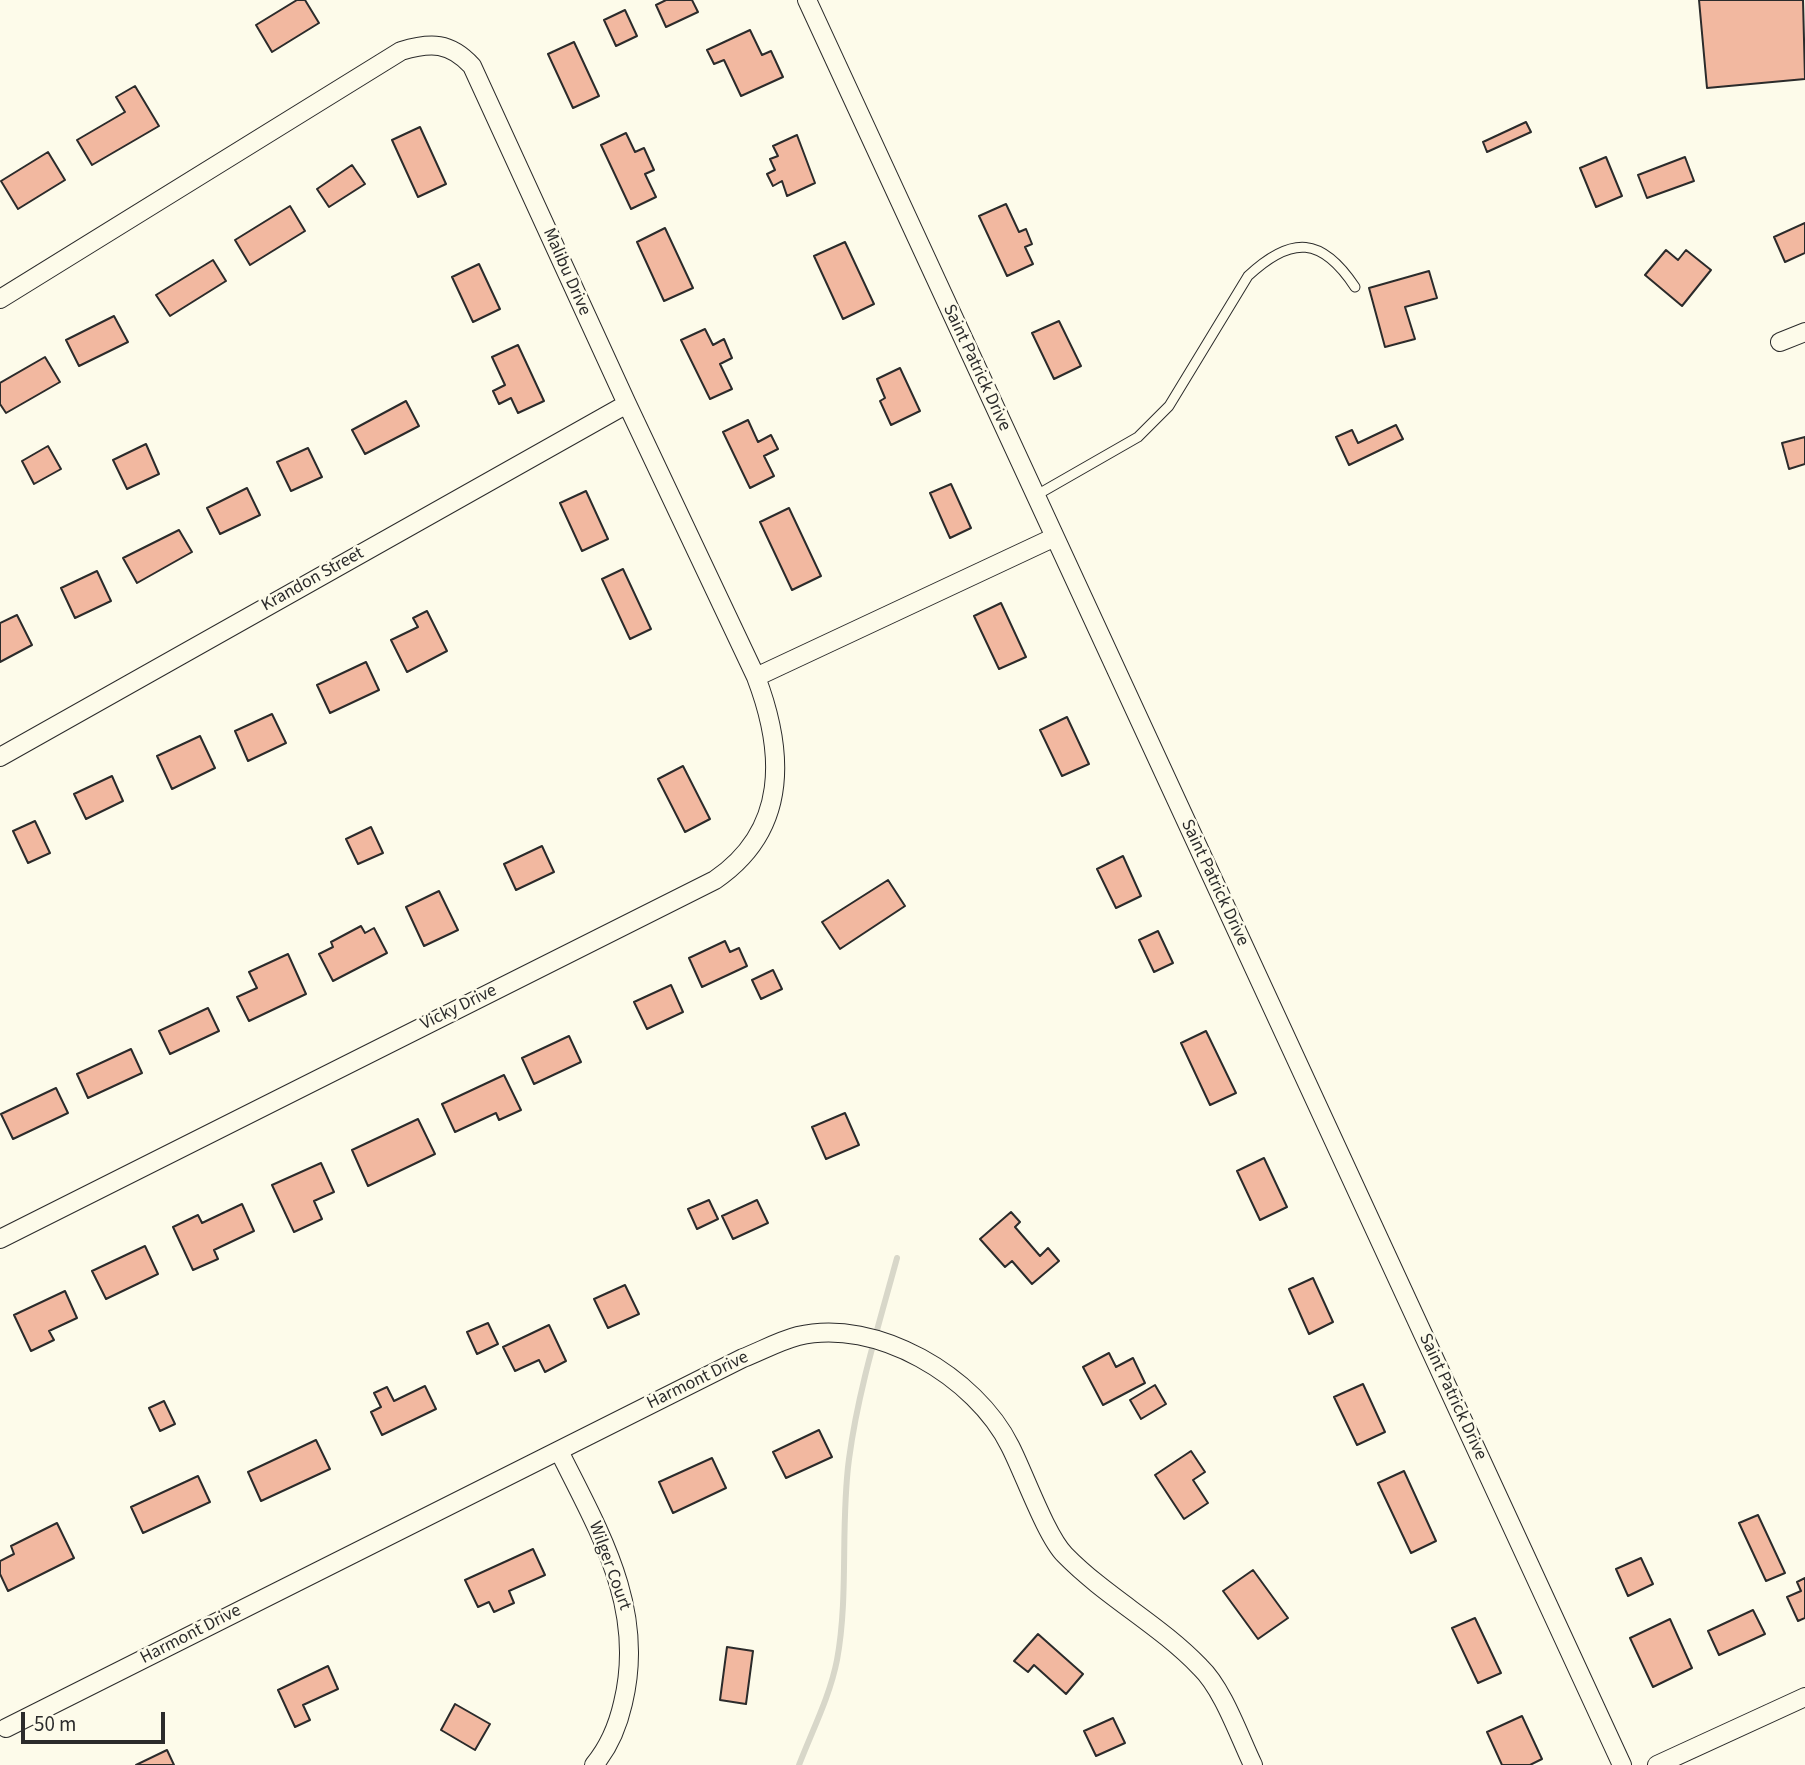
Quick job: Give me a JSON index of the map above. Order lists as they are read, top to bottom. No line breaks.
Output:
{"streets":{"street":["Malibu Drive","Saint Patrick Drive","Krandon Street","Vicky Drive","Harmont Drive","Wilger Court"]},"crossings":[["Malibu Drive","Krandon Street"],["Malibu Drive","Vicky Drive"],["Harmont Drive","Wilger Court"]],"scale_bar":"50 m"}
